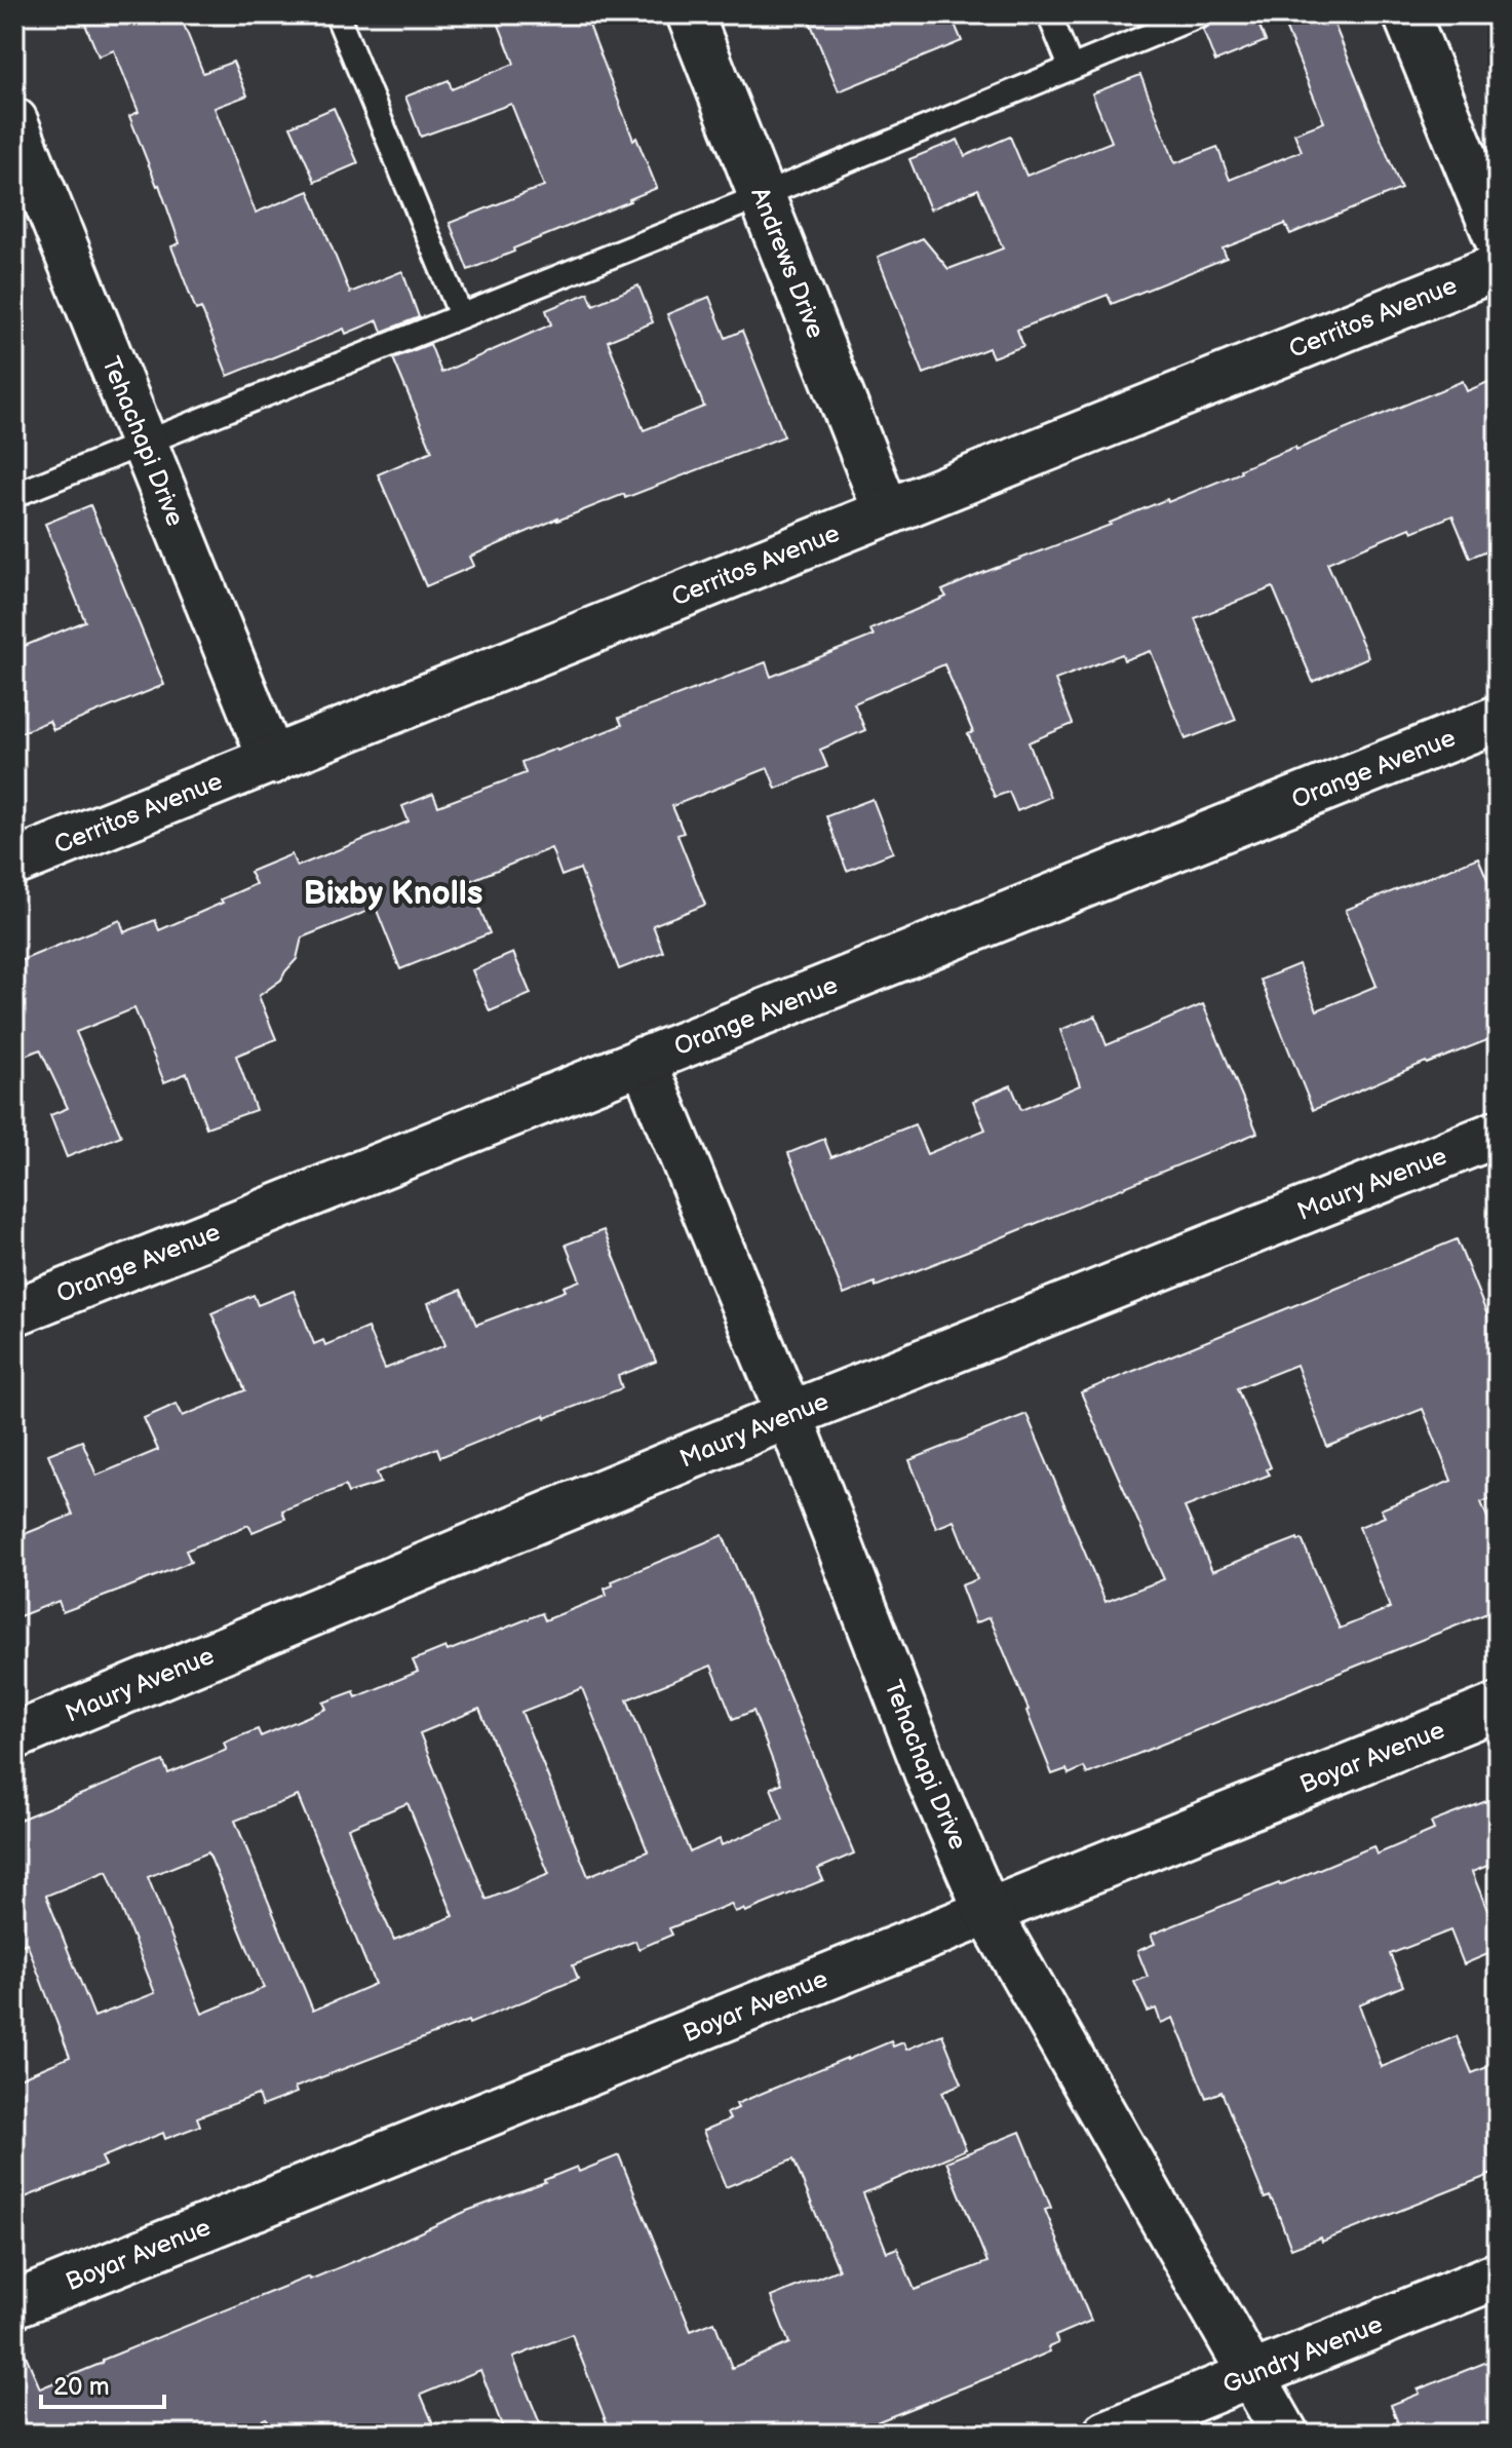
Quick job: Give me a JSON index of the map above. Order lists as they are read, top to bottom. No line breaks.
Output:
{"streets":{"street":["Andrews Drive","Cerritos Avenue","Tehachapi Drive","Orange Avenue","Maury Avenue","Boyar Avenue","Gundry Avenue"]},"crossings":[["Andrews Drive","Cerritos Avenue"],["Cerritos Avenue","Tehachapi Drive"],["Tehachapi Drive","Orange Avenue"],["Tehachapi Drive","Maury Avenue"],["Tehachapi Drive","Boyar Avenue"],["Tehachapi Drive","Gundry Avenue"]],"districts":["Bixby Knolls"],"scale_bar":"20 m"}
